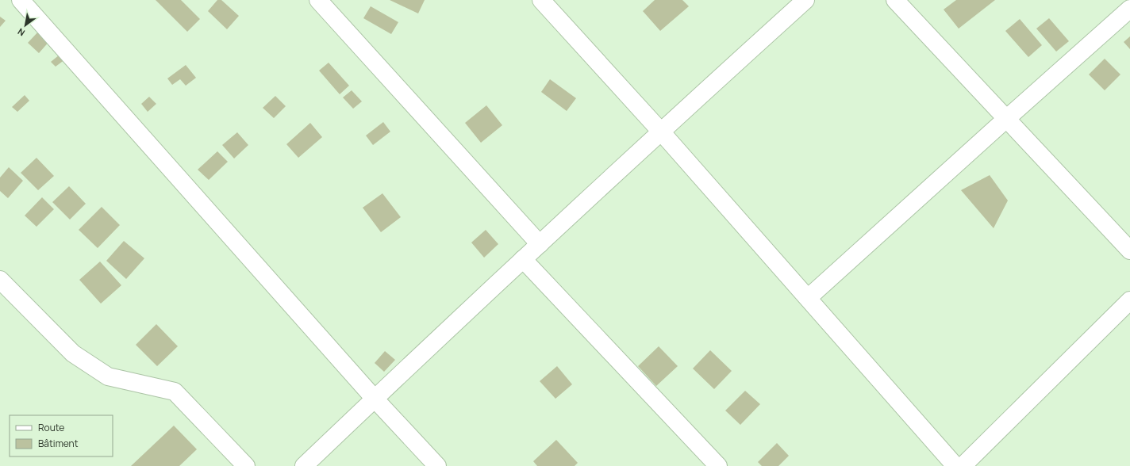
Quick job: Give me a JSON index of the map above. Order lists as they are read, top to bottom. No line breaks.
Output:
{"legend":["Route","Bâtiment"],"north":"bottom left"}
